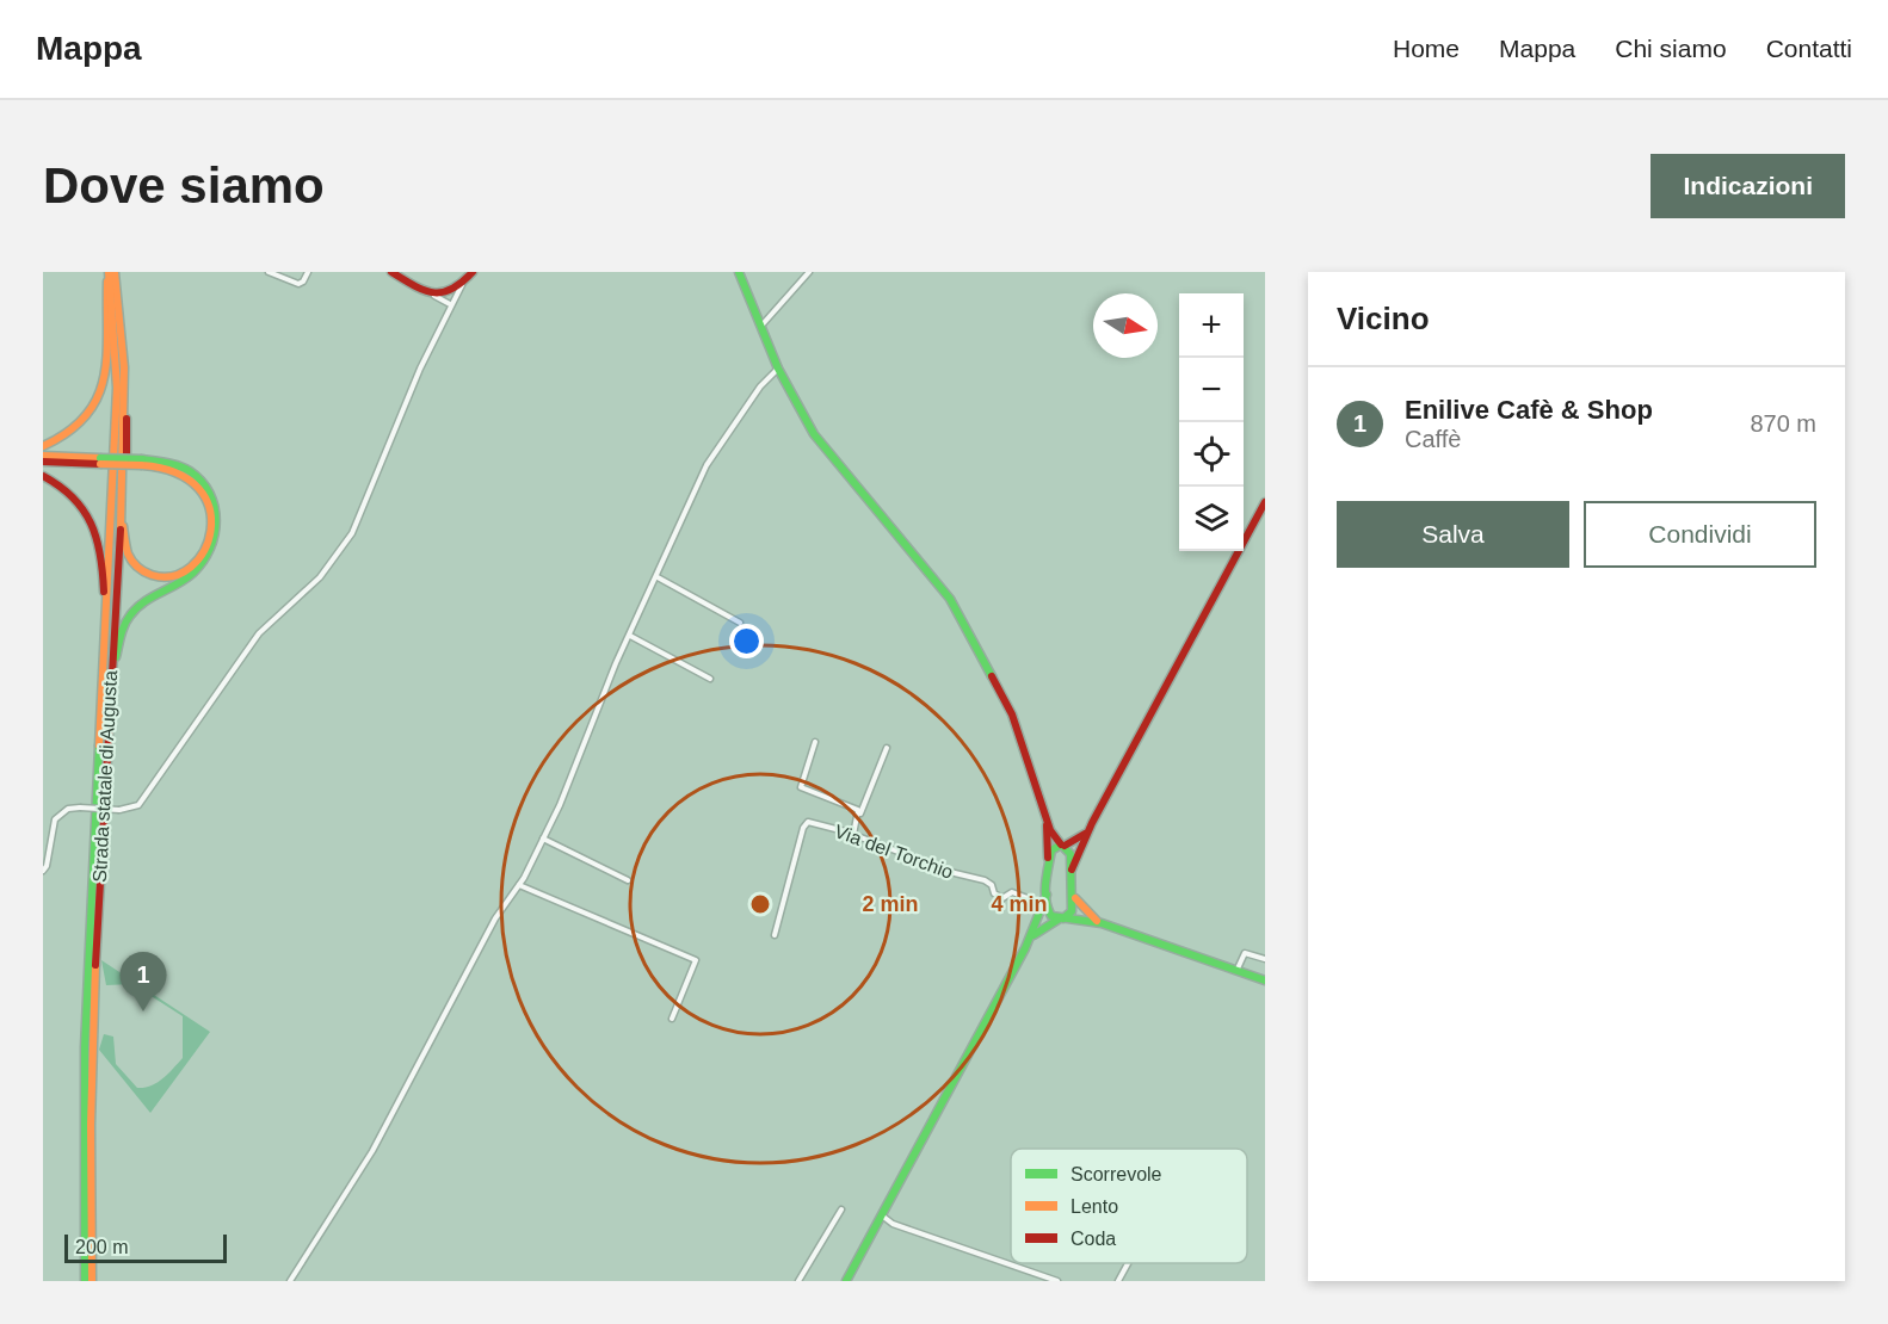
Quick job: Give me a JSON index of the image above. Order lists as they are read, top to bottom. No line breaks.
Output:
{"streets":{"main road":["Strada statale di Augusta"],"street":["Via del Torchio"]},"legend":["Scorrevole","Lento","Coda"],"scale_bar":"200 m","north":"right","page":{"header":"Mappa","nav":["Home","Mappa","Chi siamo","Contatti"],"buttons":["Indicazioni",["Salva","Condividi"]],"title":"Dove siamo","heading":"Vicino","map_buttons":["+","−"],"list":[{"mark":"1","name":"Enilive Cafè & Shop","note":"Caffè","value":"870 m"}],"pins":"1","scale":"200 m"},"rings":["2 min","4 min"]}
